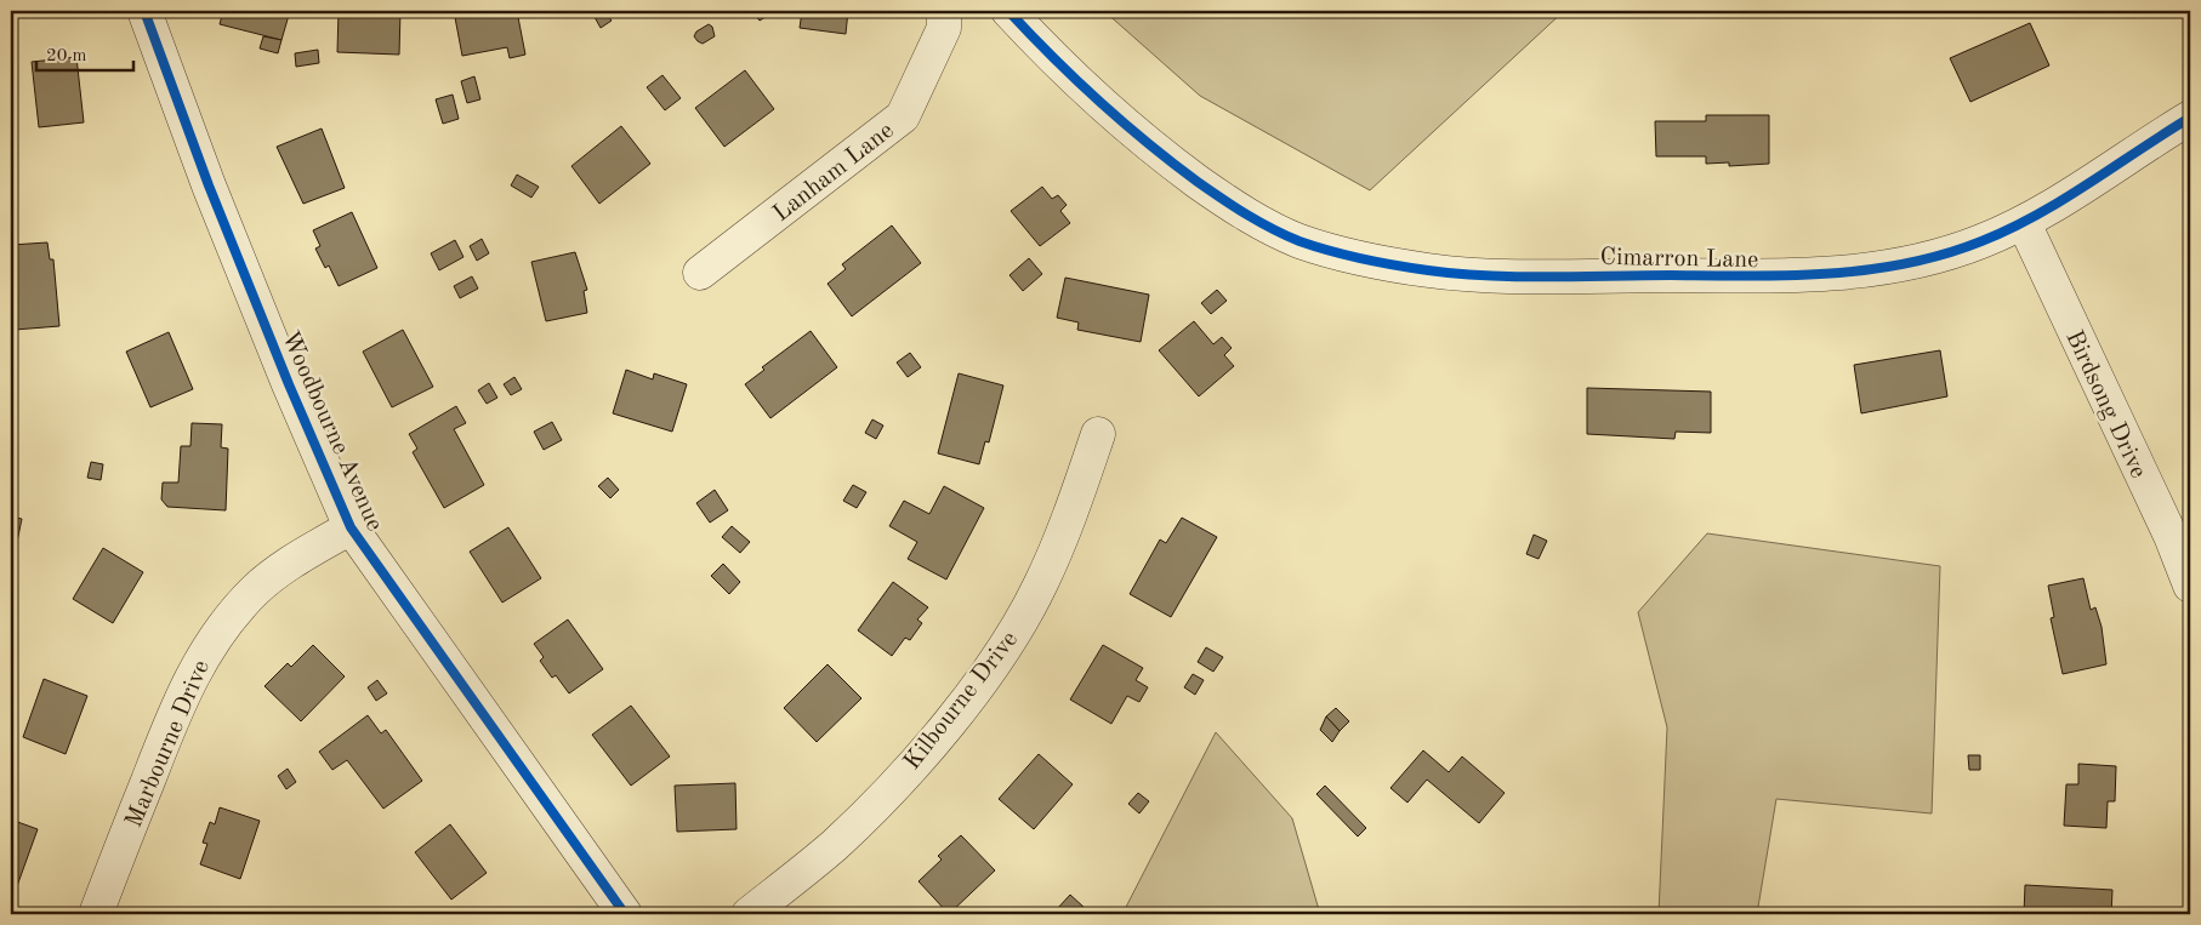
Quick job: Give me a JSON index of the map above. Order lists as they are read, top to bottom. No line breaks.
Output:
{"streets":{"street":["Lanham Lane","Cimarron Lane","Birdsong Drive","Woodbourne Avenue","Kilbourne Drive","Marbourne Drive"]},"crossings":[["Cimarron Lane","Birdsong Drive"],["Woodbourne Avenue","Marbourne Drive"]],"scale_bar":"20 m"}
